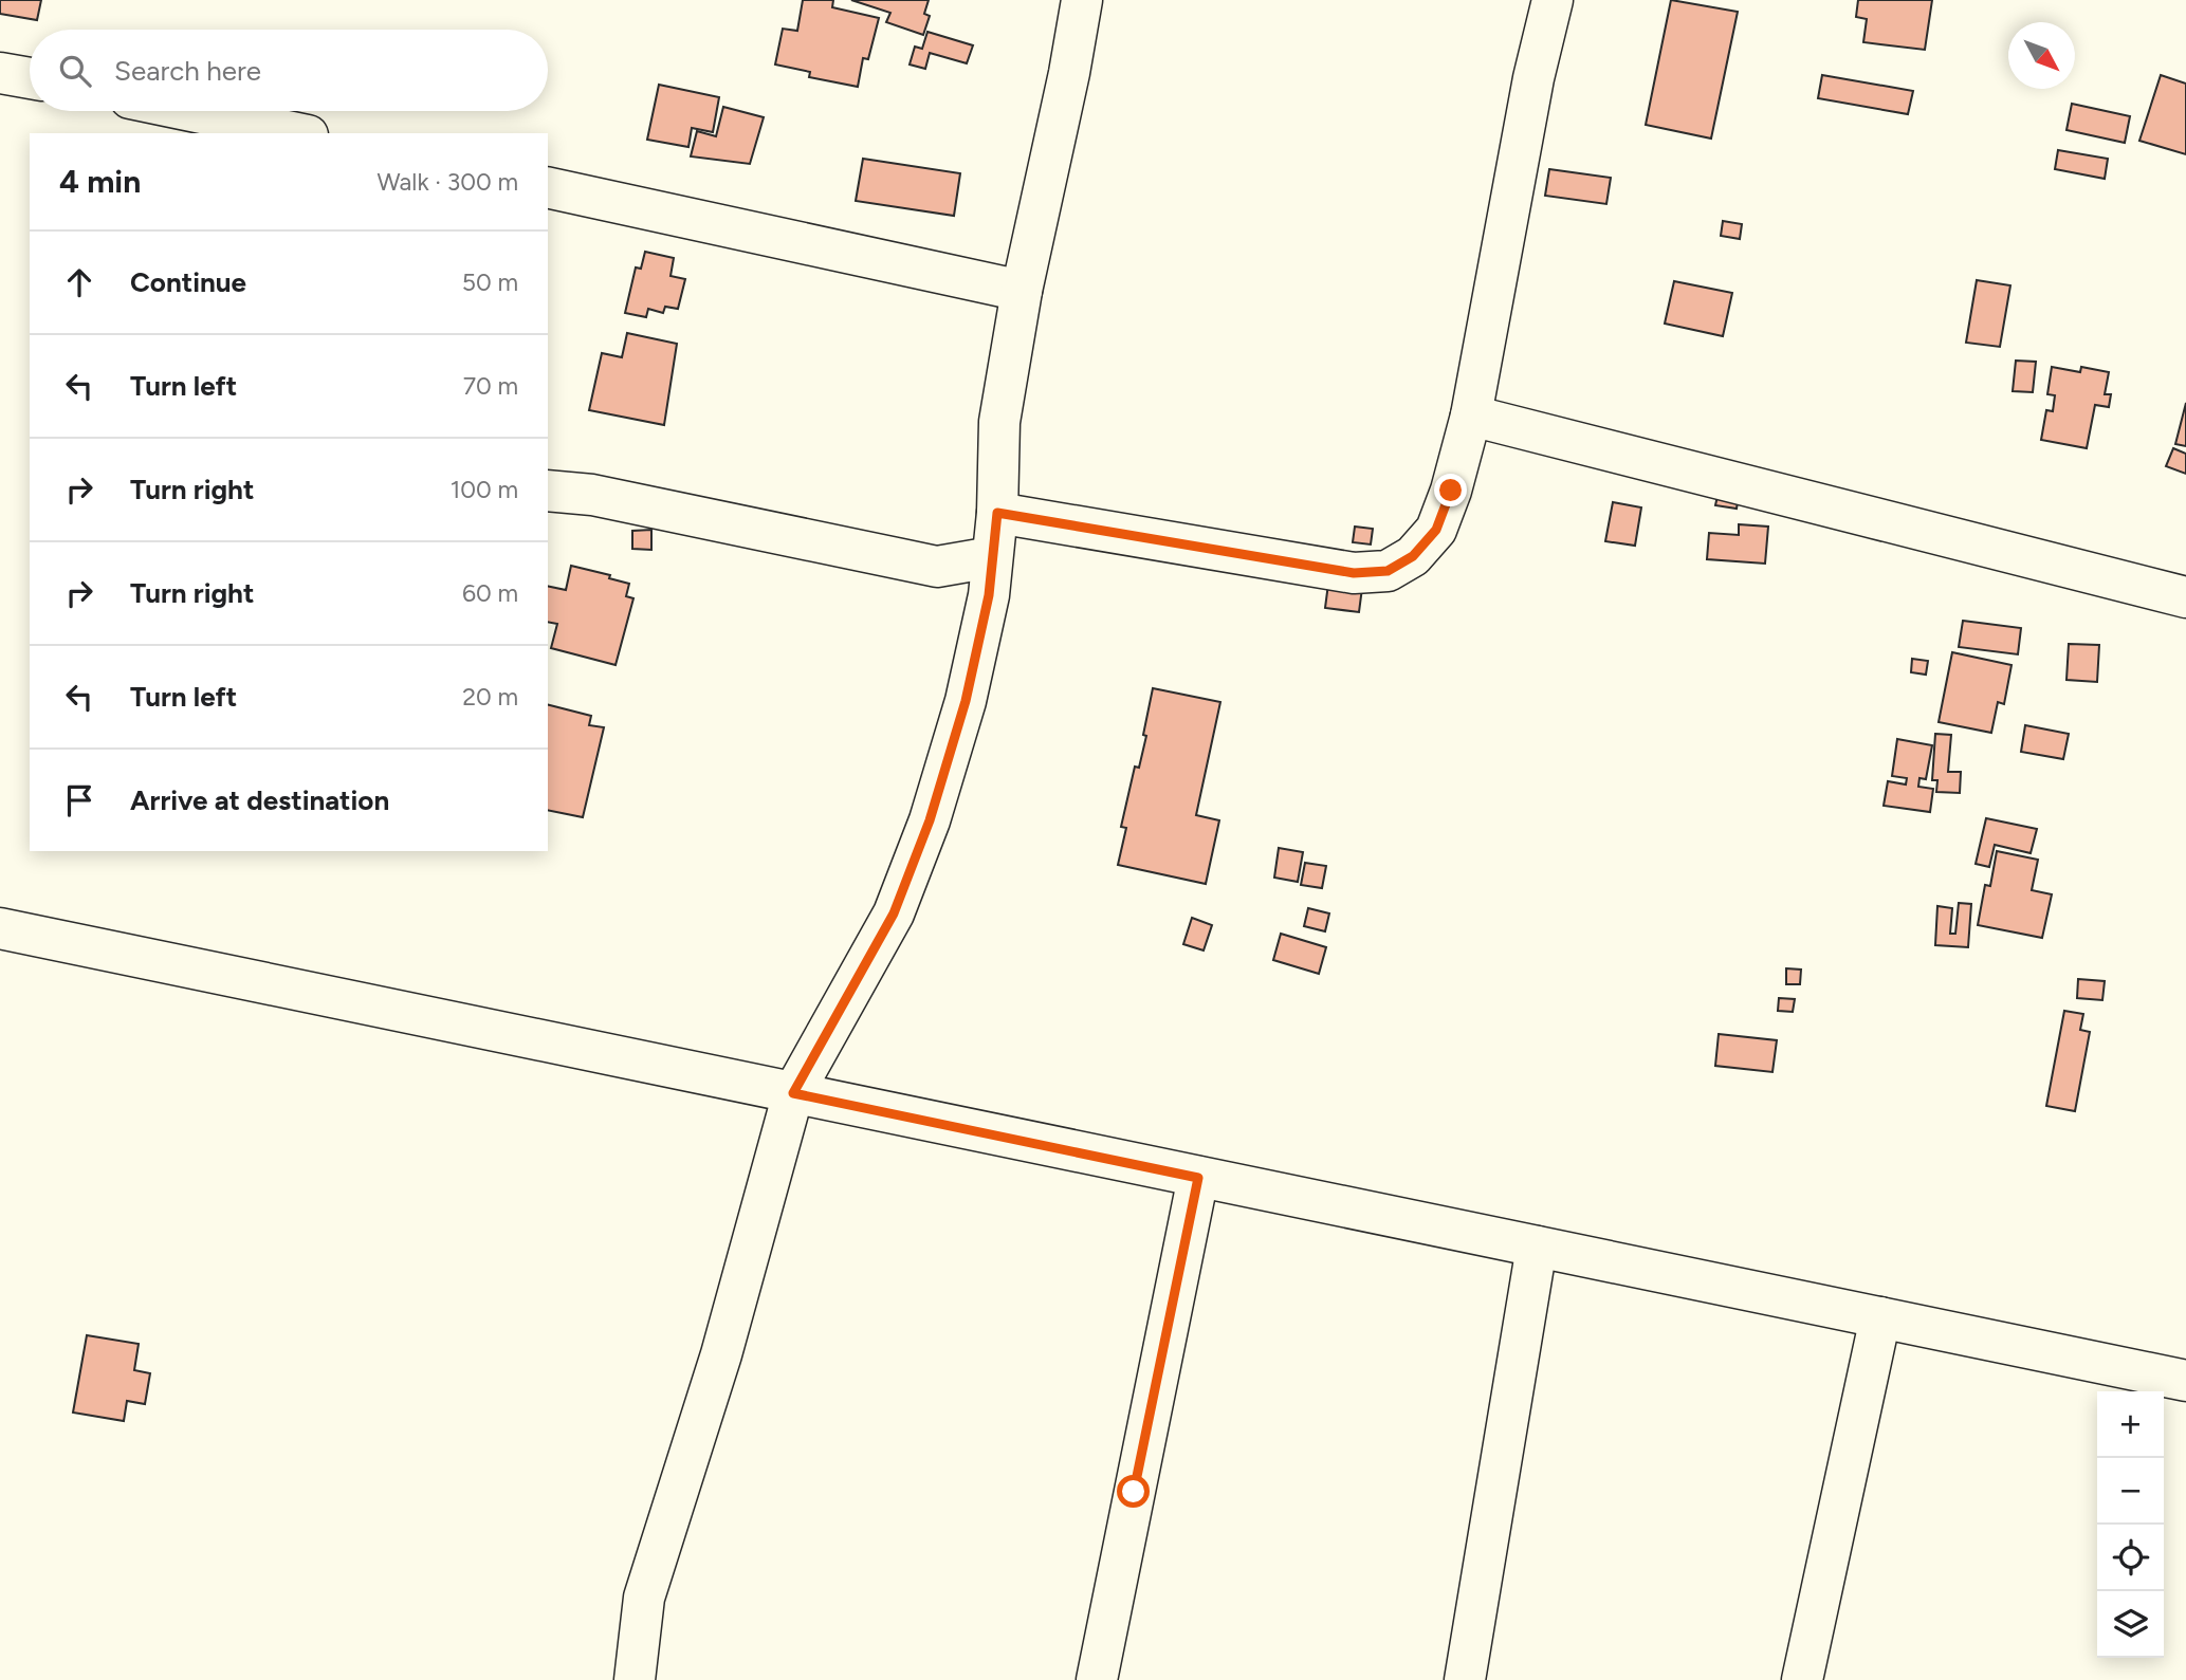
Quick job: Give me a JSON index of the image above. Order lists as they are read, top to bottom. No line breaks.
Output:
{"north":"bottom right","page":{"search":"Search here","heading":["4 min","Walk · 300 m"],"list":[["Continue","50 m"],["Turn left","70 m"],["Turn right","100 m"],["Turn right","60 m"],["Turn left","20 m"],"Arrive at destination"],"map_buttons":["+","−"]}}
